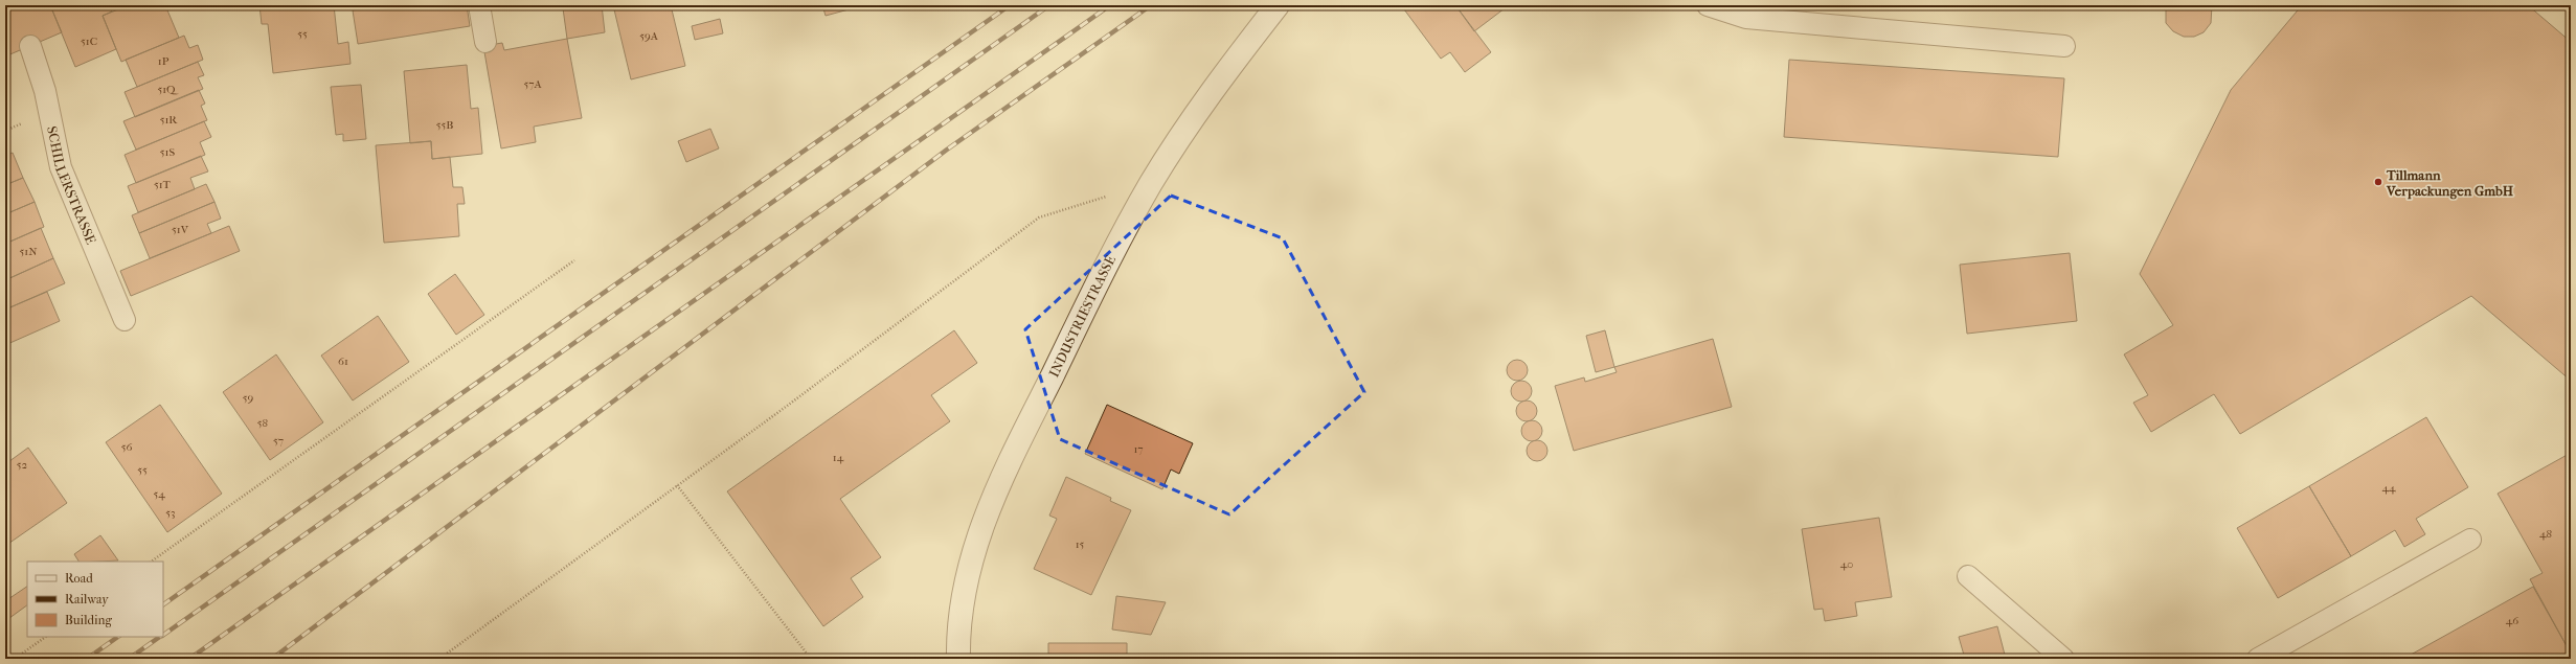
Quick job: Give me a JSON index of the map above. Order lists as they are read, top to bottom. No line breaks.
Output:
{"streets":{"street":["INDUSTRIESTRASSE"],"lane":["SCHILLERSTRASSE"]},"places":["Tillmann Verpackungen GmbH"],"house_numbers":["55","59A","51C","1P","57A","51Q","51R","55B","51S","51T","51V","51N","61","59","58","57","56","17","14","52","55","44","54","53","48","15","40","46"],"legend":["Road","Railway","Building"]}
